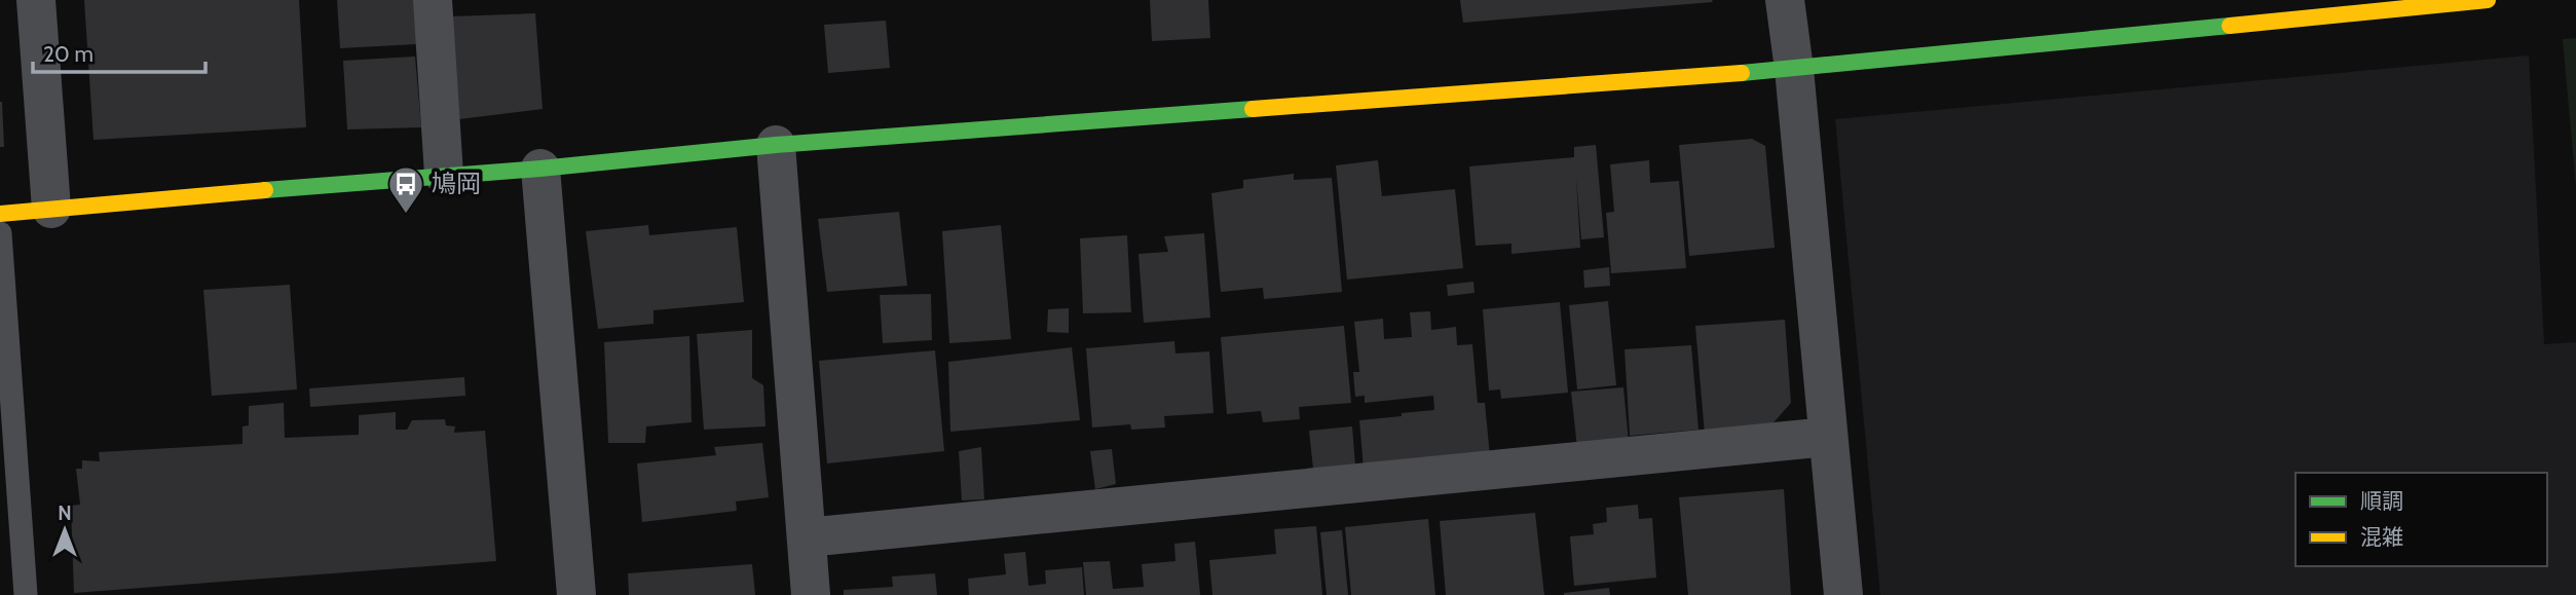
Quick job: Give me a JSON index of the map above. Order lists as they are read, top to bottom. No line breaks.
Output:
{"places":{"bus stop":["鳩岡"]},"legend":["順調","混雑"],"scale_bar":"20 m","north":"top"}
